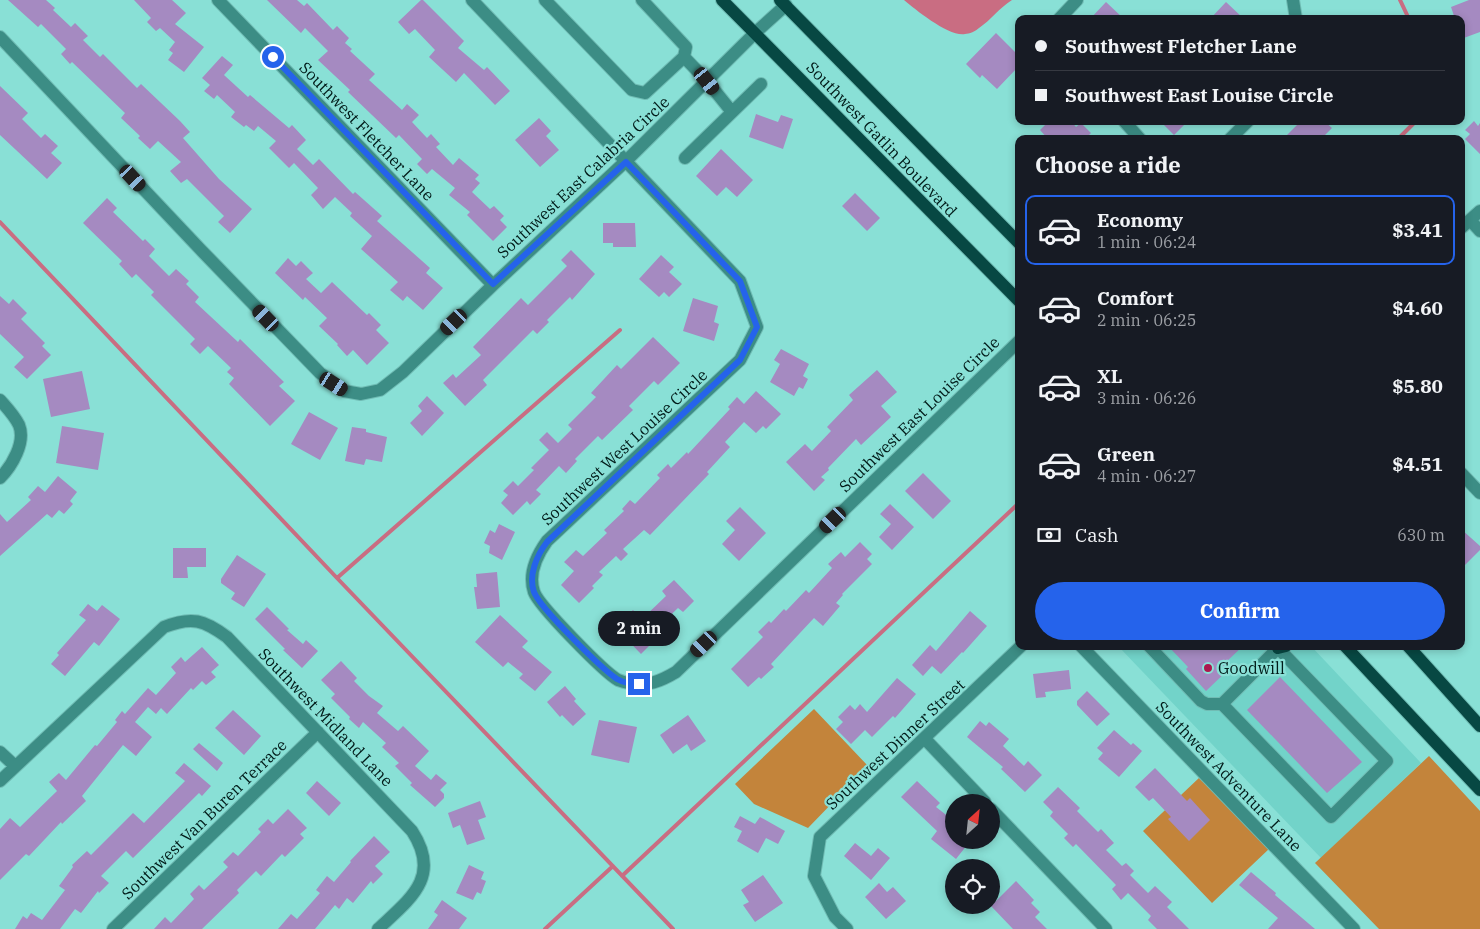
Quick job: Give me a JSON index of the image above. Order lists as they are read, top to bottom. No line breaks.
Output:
{"streets":{"main road":["Southwest Gatlin Boulevard"],"street":["Southwest Fletcher Lane","Southwest East Calabria Circle","Southwest East Louise Circle","Southwest West Louise Circle","Southwest Midland Lane","Southwest Dinner Street","Southwest Adventure Lane","Southwest Van Buren Terrace"]},"crossings":[["Southwest Fletcher Lane","Southwest East Calabria Circle"],["Southwest Gatlin Boulevard","Southwest East Calabria Circle"],["Southwest East Calabria Circle","Southwest West Louise Circle"],["Southwest East Louise Circle","Southwest West Louise Circle"],["Southwest Midland Lane","Southwest Van Buren Terrace"]],"places":["Goodwill"],"north":"top right","page":{"banner":["Southwest Fletcher Lane","Southwest East Louise Circle"],"heading":"Choose a ride","list":[{"name":"Economy","note":"1 min · 06:24","value":"$3.41"},{"name":"Comfort","note":"2 min · 06:25","value":"$4.60"},{"name":"XL","note":"3 min · 06:26","value":"$5.80"},{"name":"Green","note":"4 min · 06:27","value":"$4.51"}],"pay":["Cash","630 m"],"buttons":"Confirm","bubble":"2 min"}}
